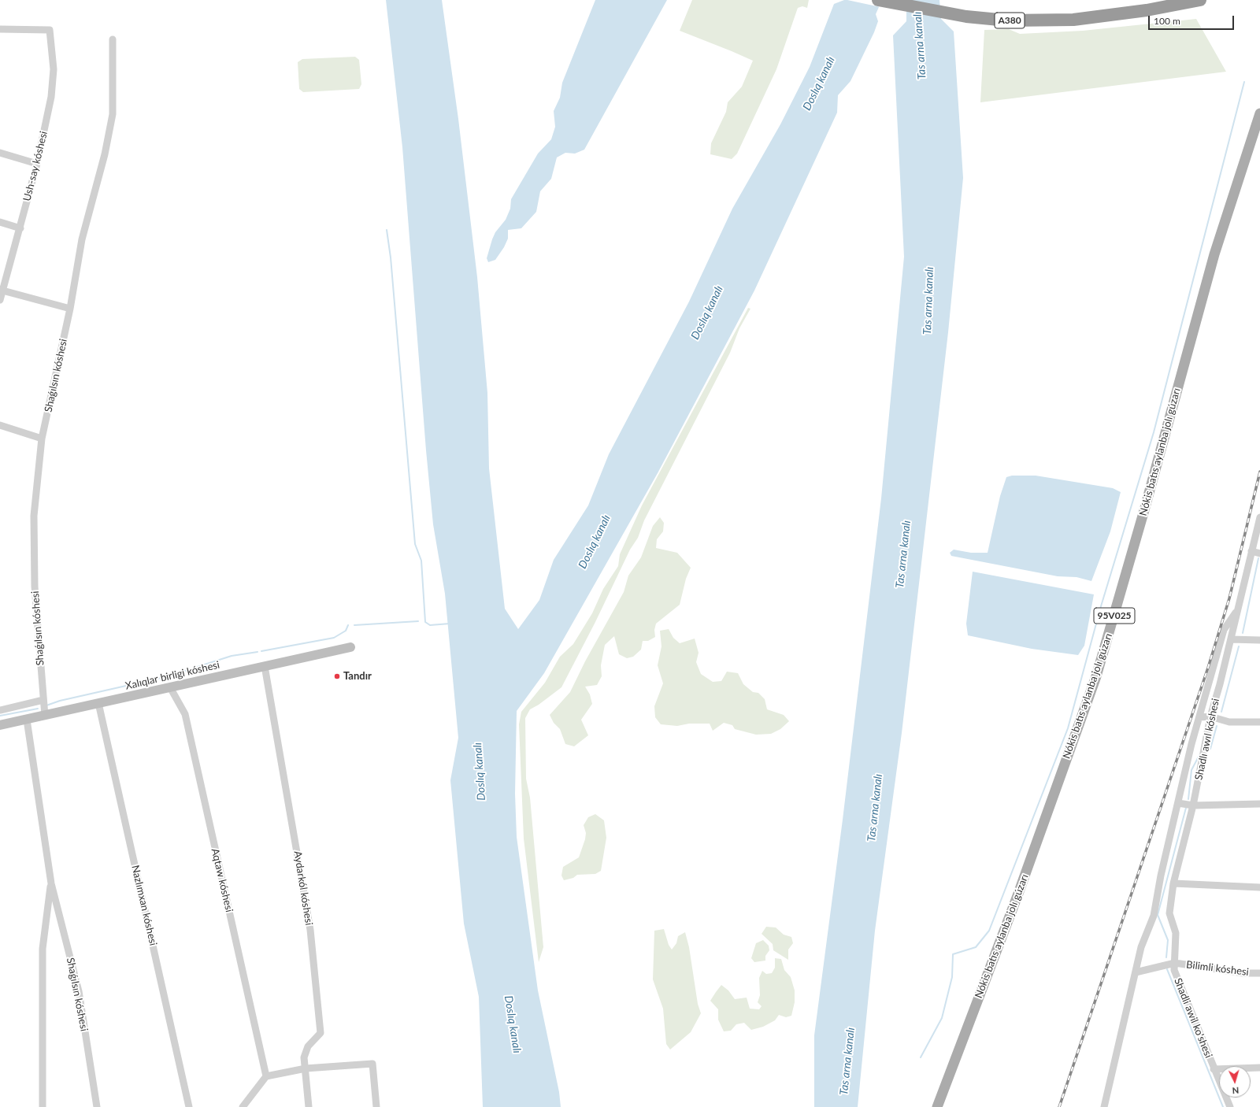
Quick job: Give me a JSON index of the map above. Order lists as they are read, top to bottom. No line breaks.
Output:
{"streets":{"highway":["A380"],"main road":["Nókis batıs aylanba jolı gúzarı","95V025"],"street":["Ush-say kóshesi","Shaǵılsın kóshesi","Xalıqlar birligi kóshesi","Shadlı awıl kóshesi","Aqtaw kóshesi","Aydarkól kóshesi","Nazlımxan kóshesi","Bilimli kóshesi","Shadli awil ko'shesi"]},"crossings":[["Shaǵılsın kóshesi","Xalıqlar birligi kóshesi"],["Xalıqlar birligi kóshesi","Aqtaw kóshesi"],["Xalıqlar birligi kóshesi","Aydarkól kóshesi"],["Xalıqlar birligi kóshesi","Nazlımxan kóshesi"],["Shadlı awıl kóshesi","Bilimli kóshesi"],["Shadlı awıl kóshesi","Shadli awil ko'shesi"],["Bilimli kóshesi","Shadli awil ko'shesi"]],"water":["Tas arna kanalı","Doslıq kanalı"],"places":["Tandır"],"scale_bar":"100 m","north":"bottom"}
